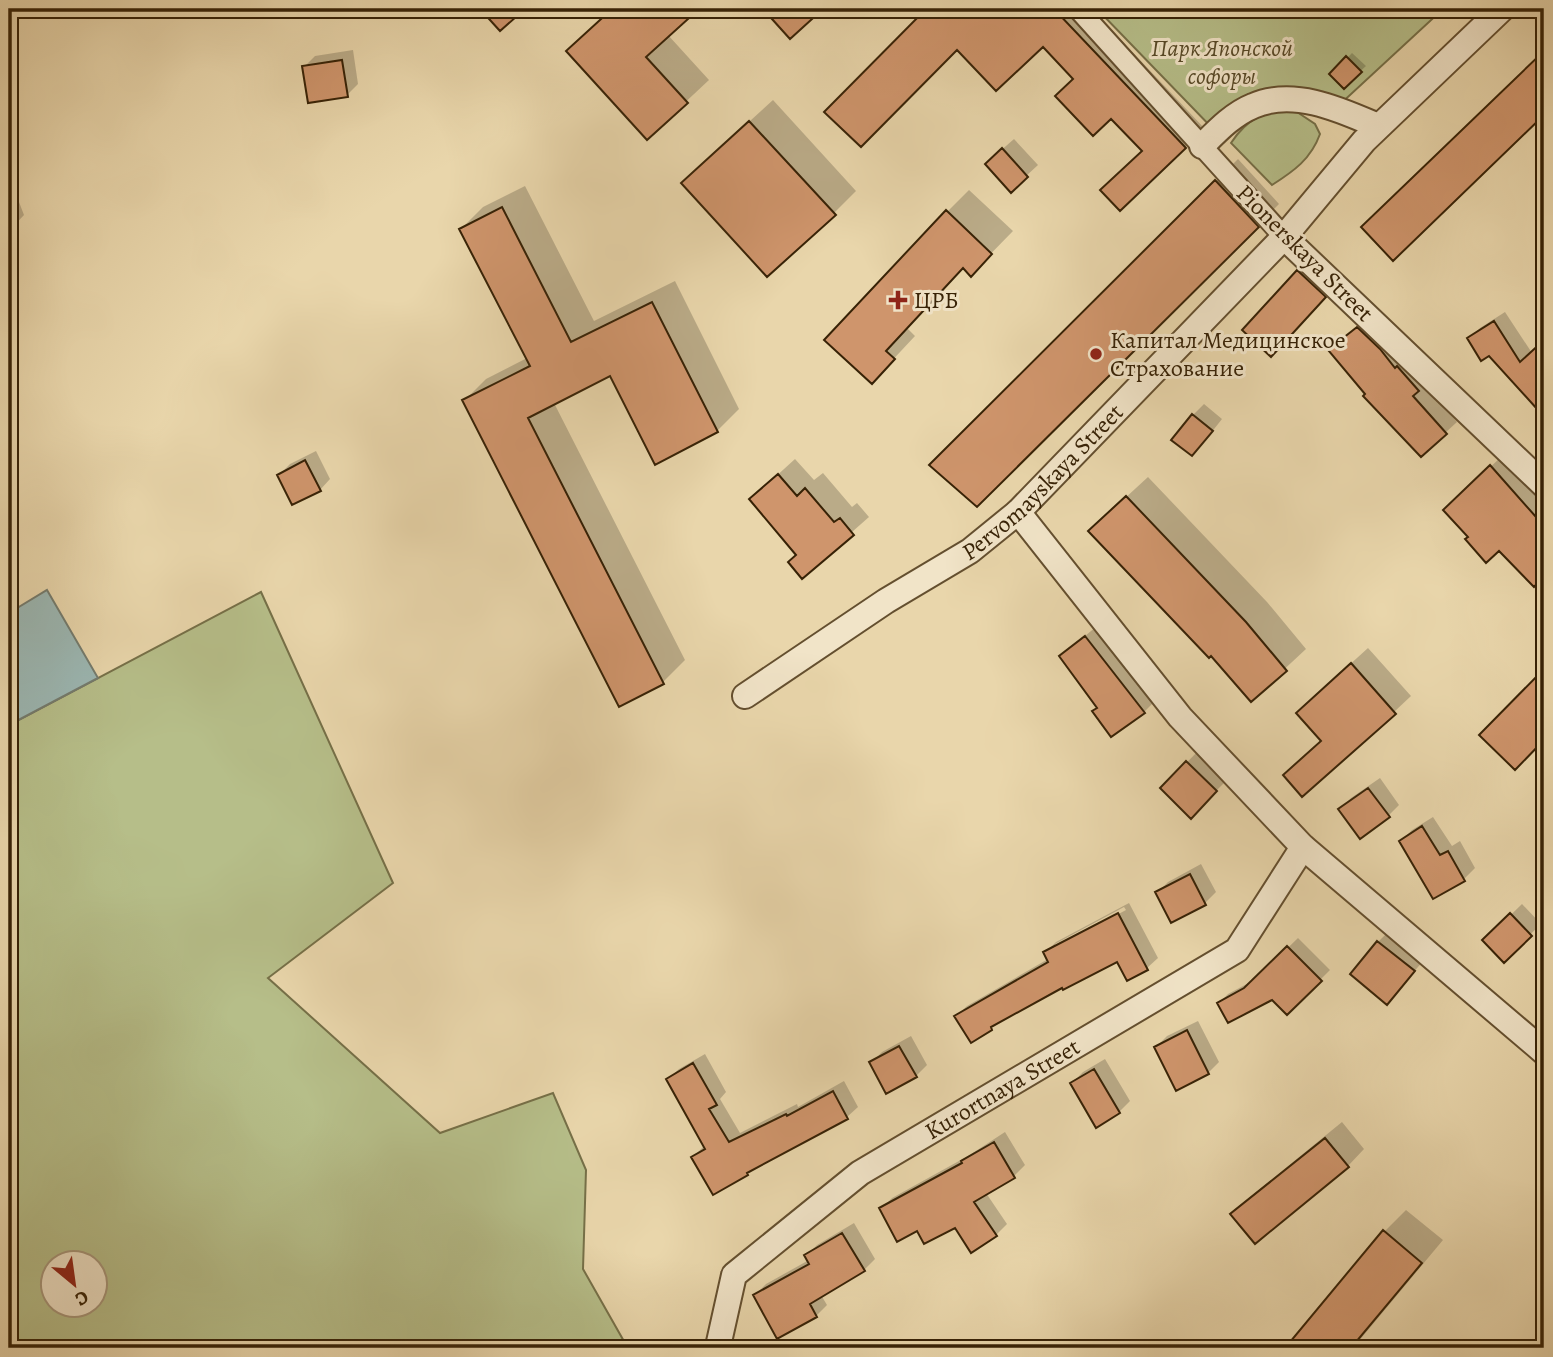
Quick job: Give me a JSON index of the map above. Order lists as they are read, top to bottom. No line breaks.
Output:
{"streets":{"street":["Pionerskaya Street","Pervomayskaya Street","Kurortnaya Street"]},"crossings":[["Pionerskaya Street","Pervomayskaya Street"]],"parks":["Парк Японской софоры"],"places":{"health":["ЦРБ"],"other":["Капитал Медицинское Страхование"]},"north":"bottom right"}
